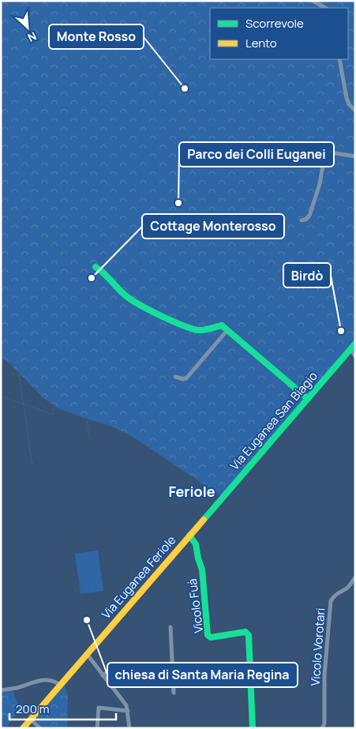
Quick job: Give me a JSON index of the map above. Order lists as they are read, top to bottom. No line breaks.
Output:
{"streets":{"main road":["Via Euganea San Biagio","Via Euganea Feriole","Vicolo Fuà"],"street":["Vicolo Vorotari"]},"crossings":[["Via Euganea San Biagio","Via Euganea Feriole"],["Via Euganea Feriole","Vicolo Fuà"]],"districts":["Feriole"],"places":["Monte Rosso","Parco dei Colli Euganei","Cottage Monterosso","Birdò","chiesa di Santa Maria Regina"],"legend":["Scorrevole","Lento"],"scale_bar":"200 m","north":"bottom right"}
